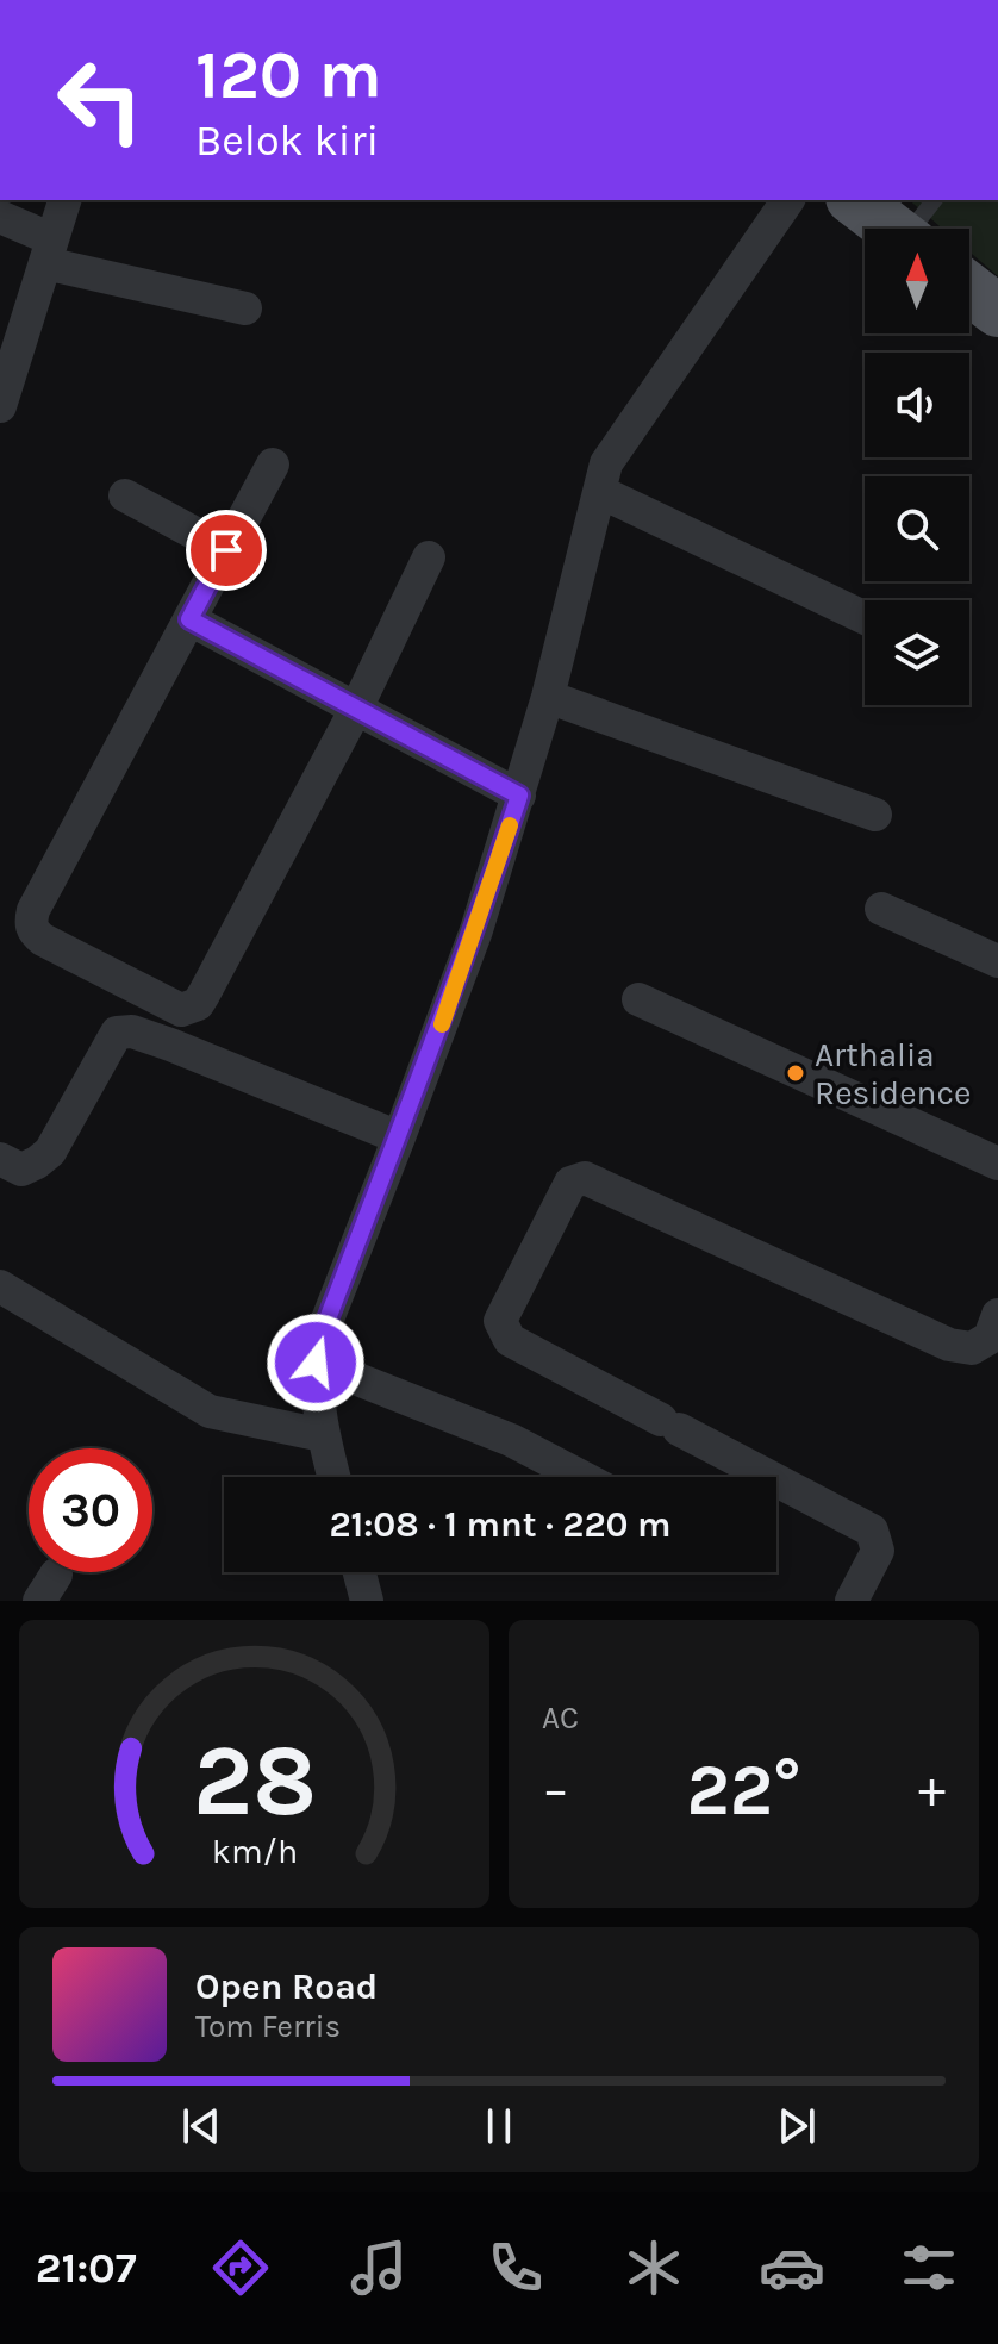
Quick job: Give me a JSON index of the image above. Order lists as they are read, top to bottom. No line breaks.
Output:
{"places":["Arthalia Residence"],"north":"top","page":{"turn":["120 m","Belok kiri"],"limit":"30","trip":"21:08 · 1 mnt · 220 m","tile":"AC","heat":["−","22°","+"],"song":["Open Road","Tom Ferris"],"tabs":"21:07","gauge":["28","km/h"]}}
